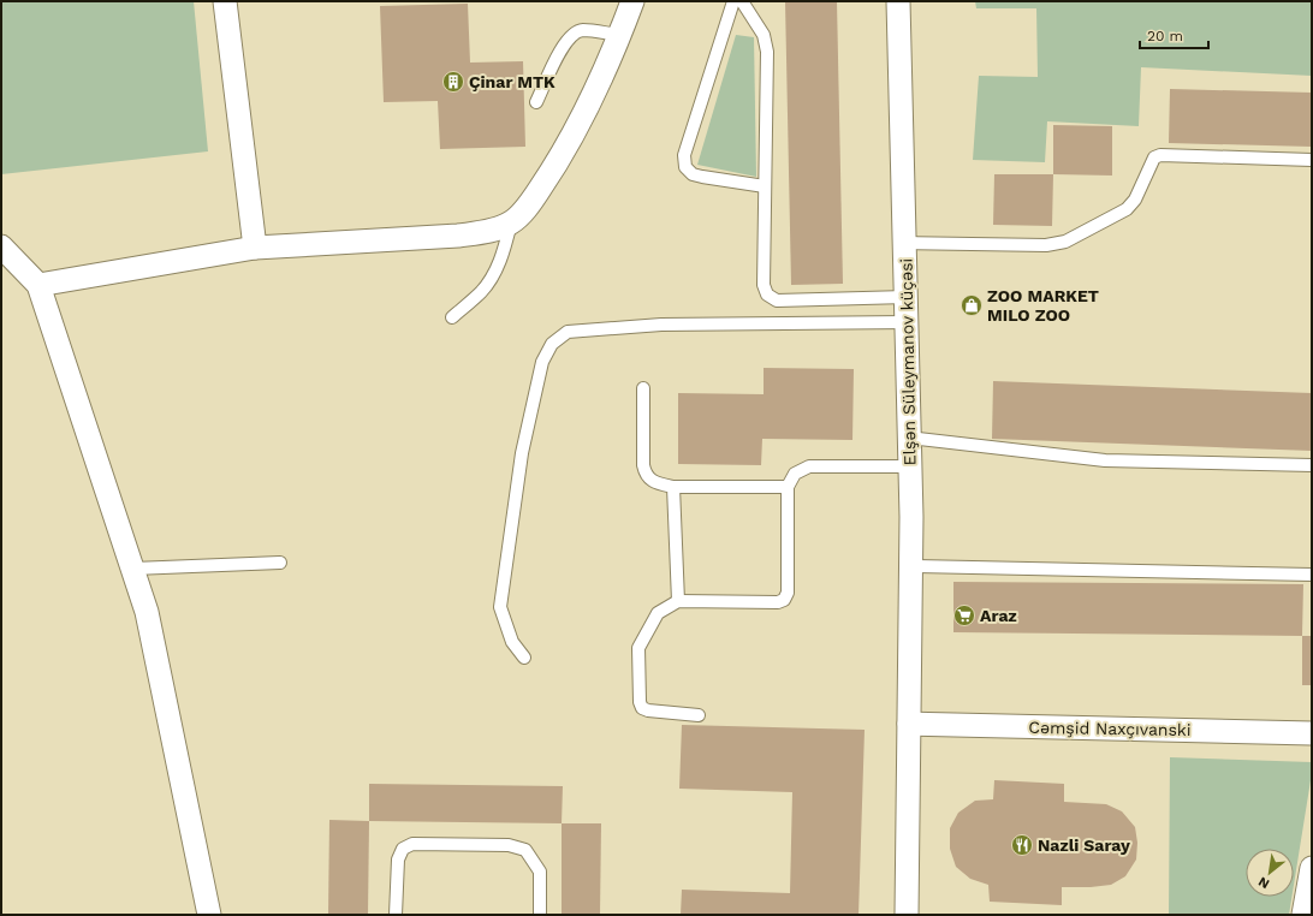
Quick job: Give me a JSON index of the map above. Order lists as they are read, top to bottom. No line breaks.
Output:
{"streets":{"street":["Elşən Süleymanov küçəsi","Cəmşid Naxçıvanski"]},"crossings":[["Elşən Süleymanov küçəsi","Cəmşid Naxçıvanski"]],"places":{"building":["Çinar MTK"],"shop":["ZOO MARKET MILO ZOO"],"supermarket":["Araz"],"restaurant":["Nazli Saray"]},"scale_bar":"20 m","north":"bottom left"}
